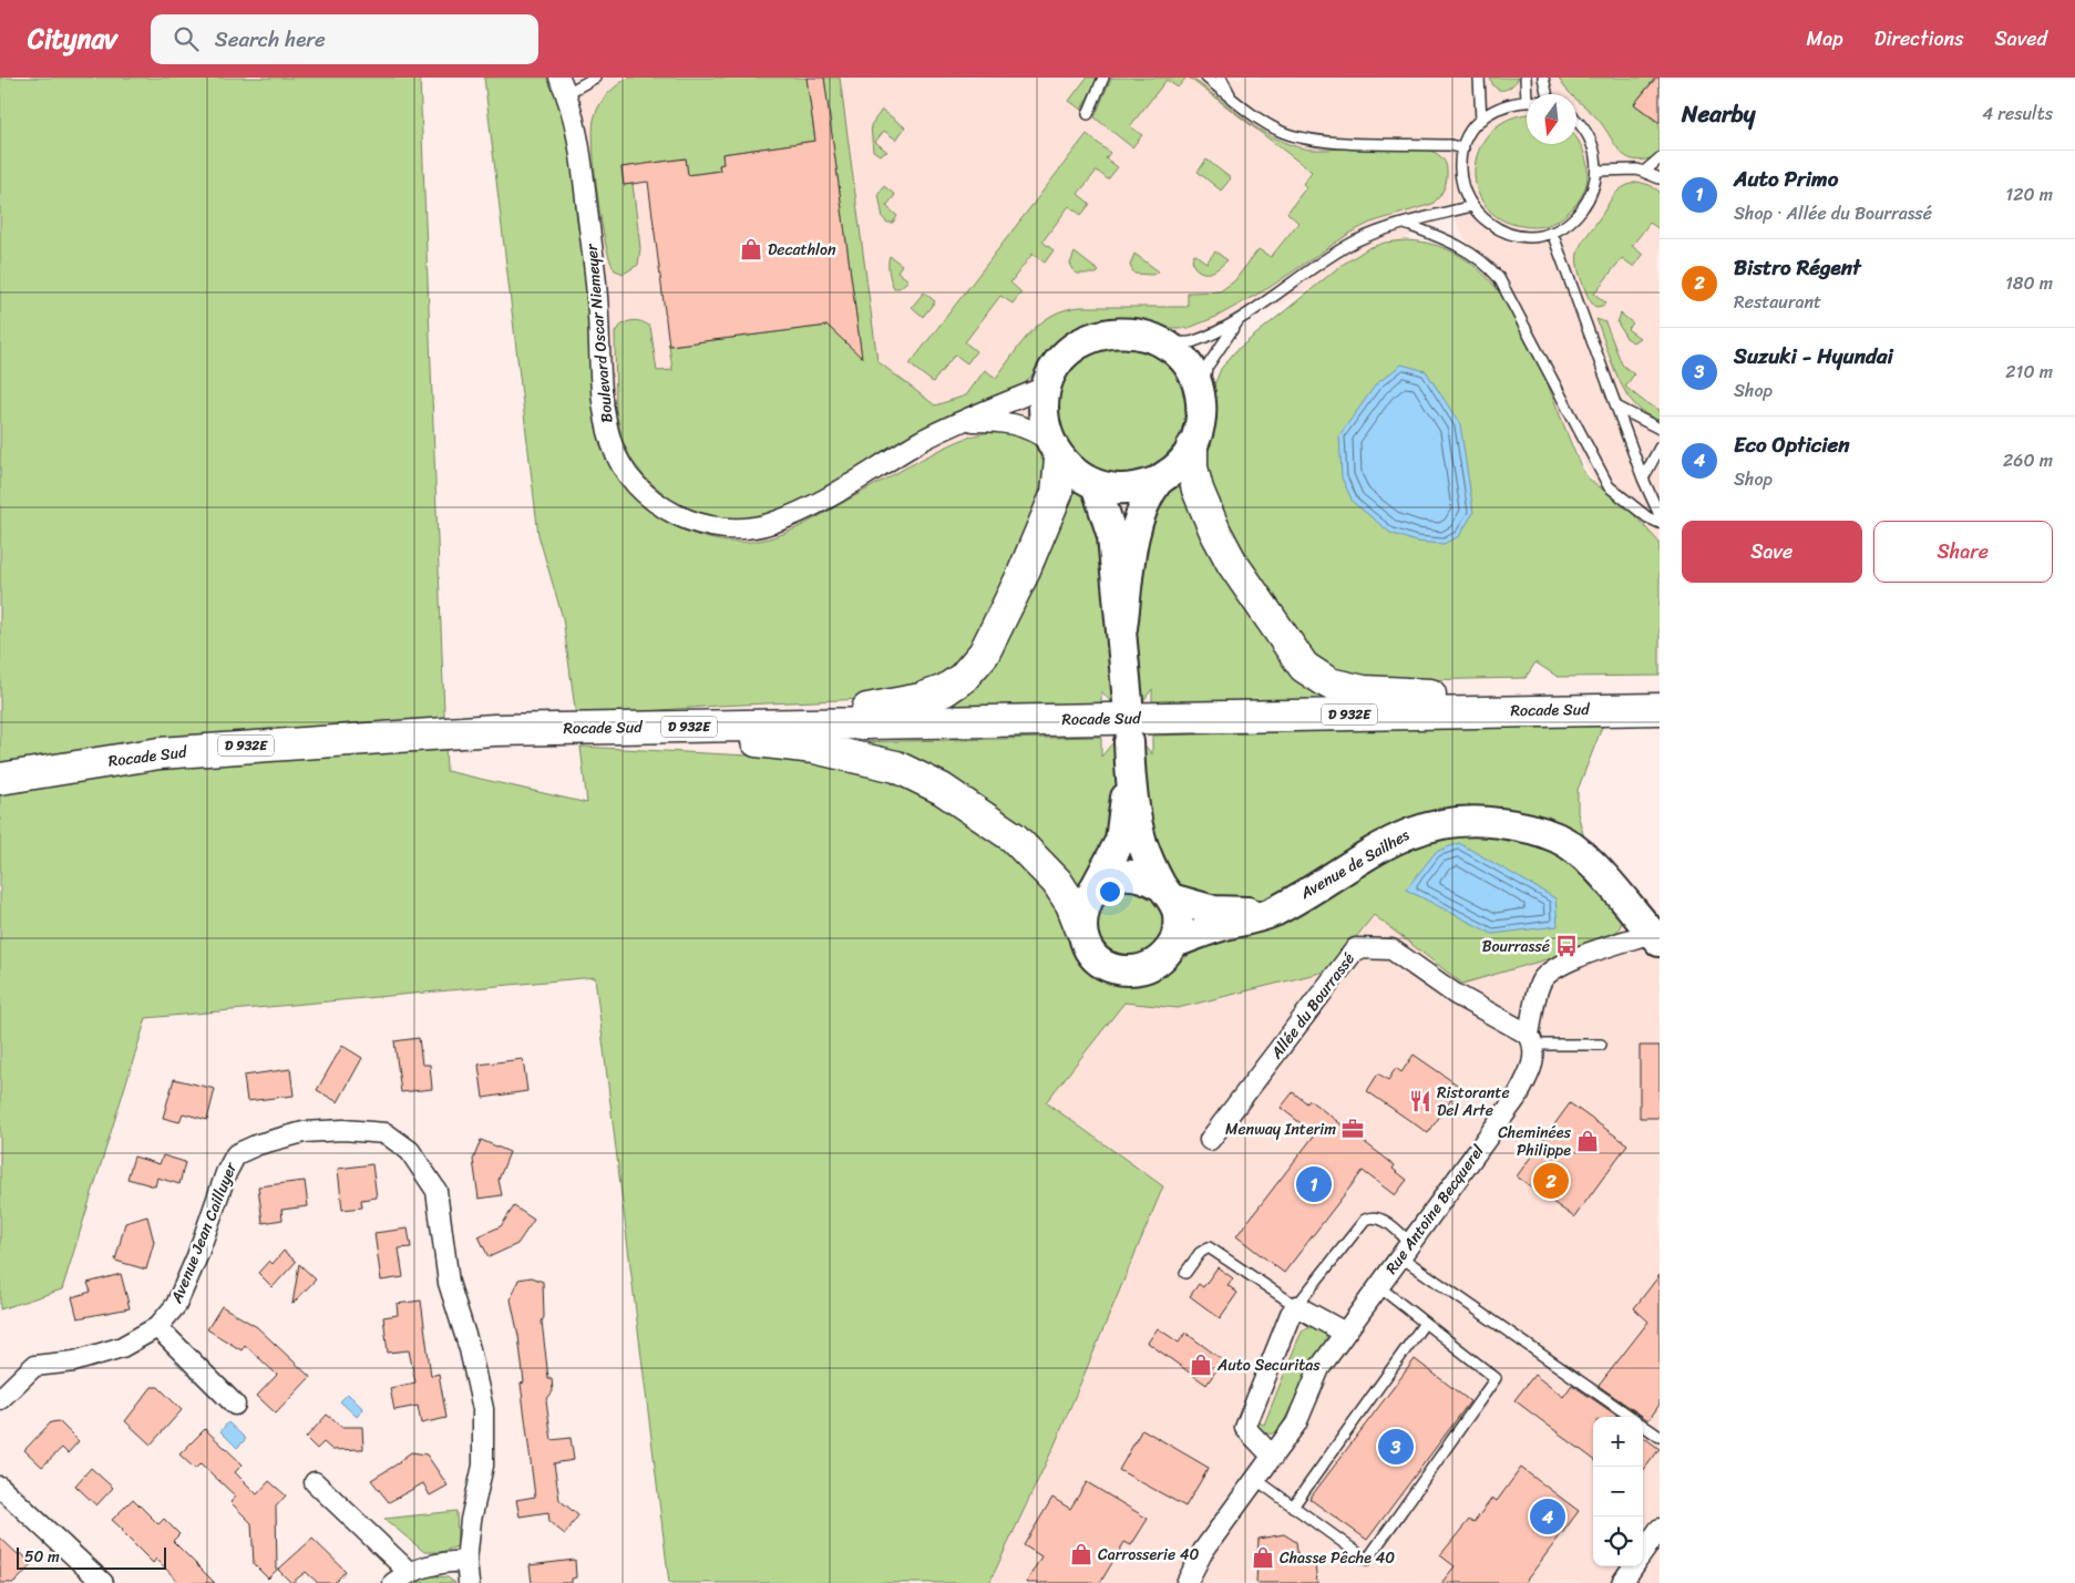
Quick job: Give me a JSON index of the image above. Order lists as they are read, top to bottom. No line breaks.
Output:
{"streets":{"main road":["Rocade Sud","D 932E"],"street":["Boulevard Oscar Niemeyer","Avenue de Sailhes","Allée du Bourrassé","Rue Antoine Becquerel","Avenue Jean Cailluyer"]},"crossings":[["Avenue de Sailhes","Rue Antoine Becquerel"],["Allée du Bourrassé","Rue Antoine Becquerel"]],"places":{"shop":["Decathlon","Cheminées Philippe","Auto Securitas","Carrosserie 40","Chasse Pêche 40"],"bus stop":["Bourrassé"],"restaurant":["Ristorante Del Arte"],"office":["Menway Interim"]},"scale_bar":"50 m","north":"bottom","page":{"header":"Citynav","search":"Search here","nav":["Map","Directions","Saved"],"heading":["Nearby","4 results"],"list":[{"mark":"1","name":"Auto Primo","note":"Shop · Allée du Bourrassé","value":"120 m"},{"mark":"2","name":"Bistro Régent","note":"Restaurant","value":"180 m"},{"mark":"3","name":"Suzuki - Hyundai","note":"Shop","value":"210 m"},{"mark":"4","name":"Eco Opticien","note":"Shop","value":"260 m"}],"buttons":["Save","Share"],"pins":["2","1","3","4"],"map_buttons":["+","−"],"scale":"50 m"}}
